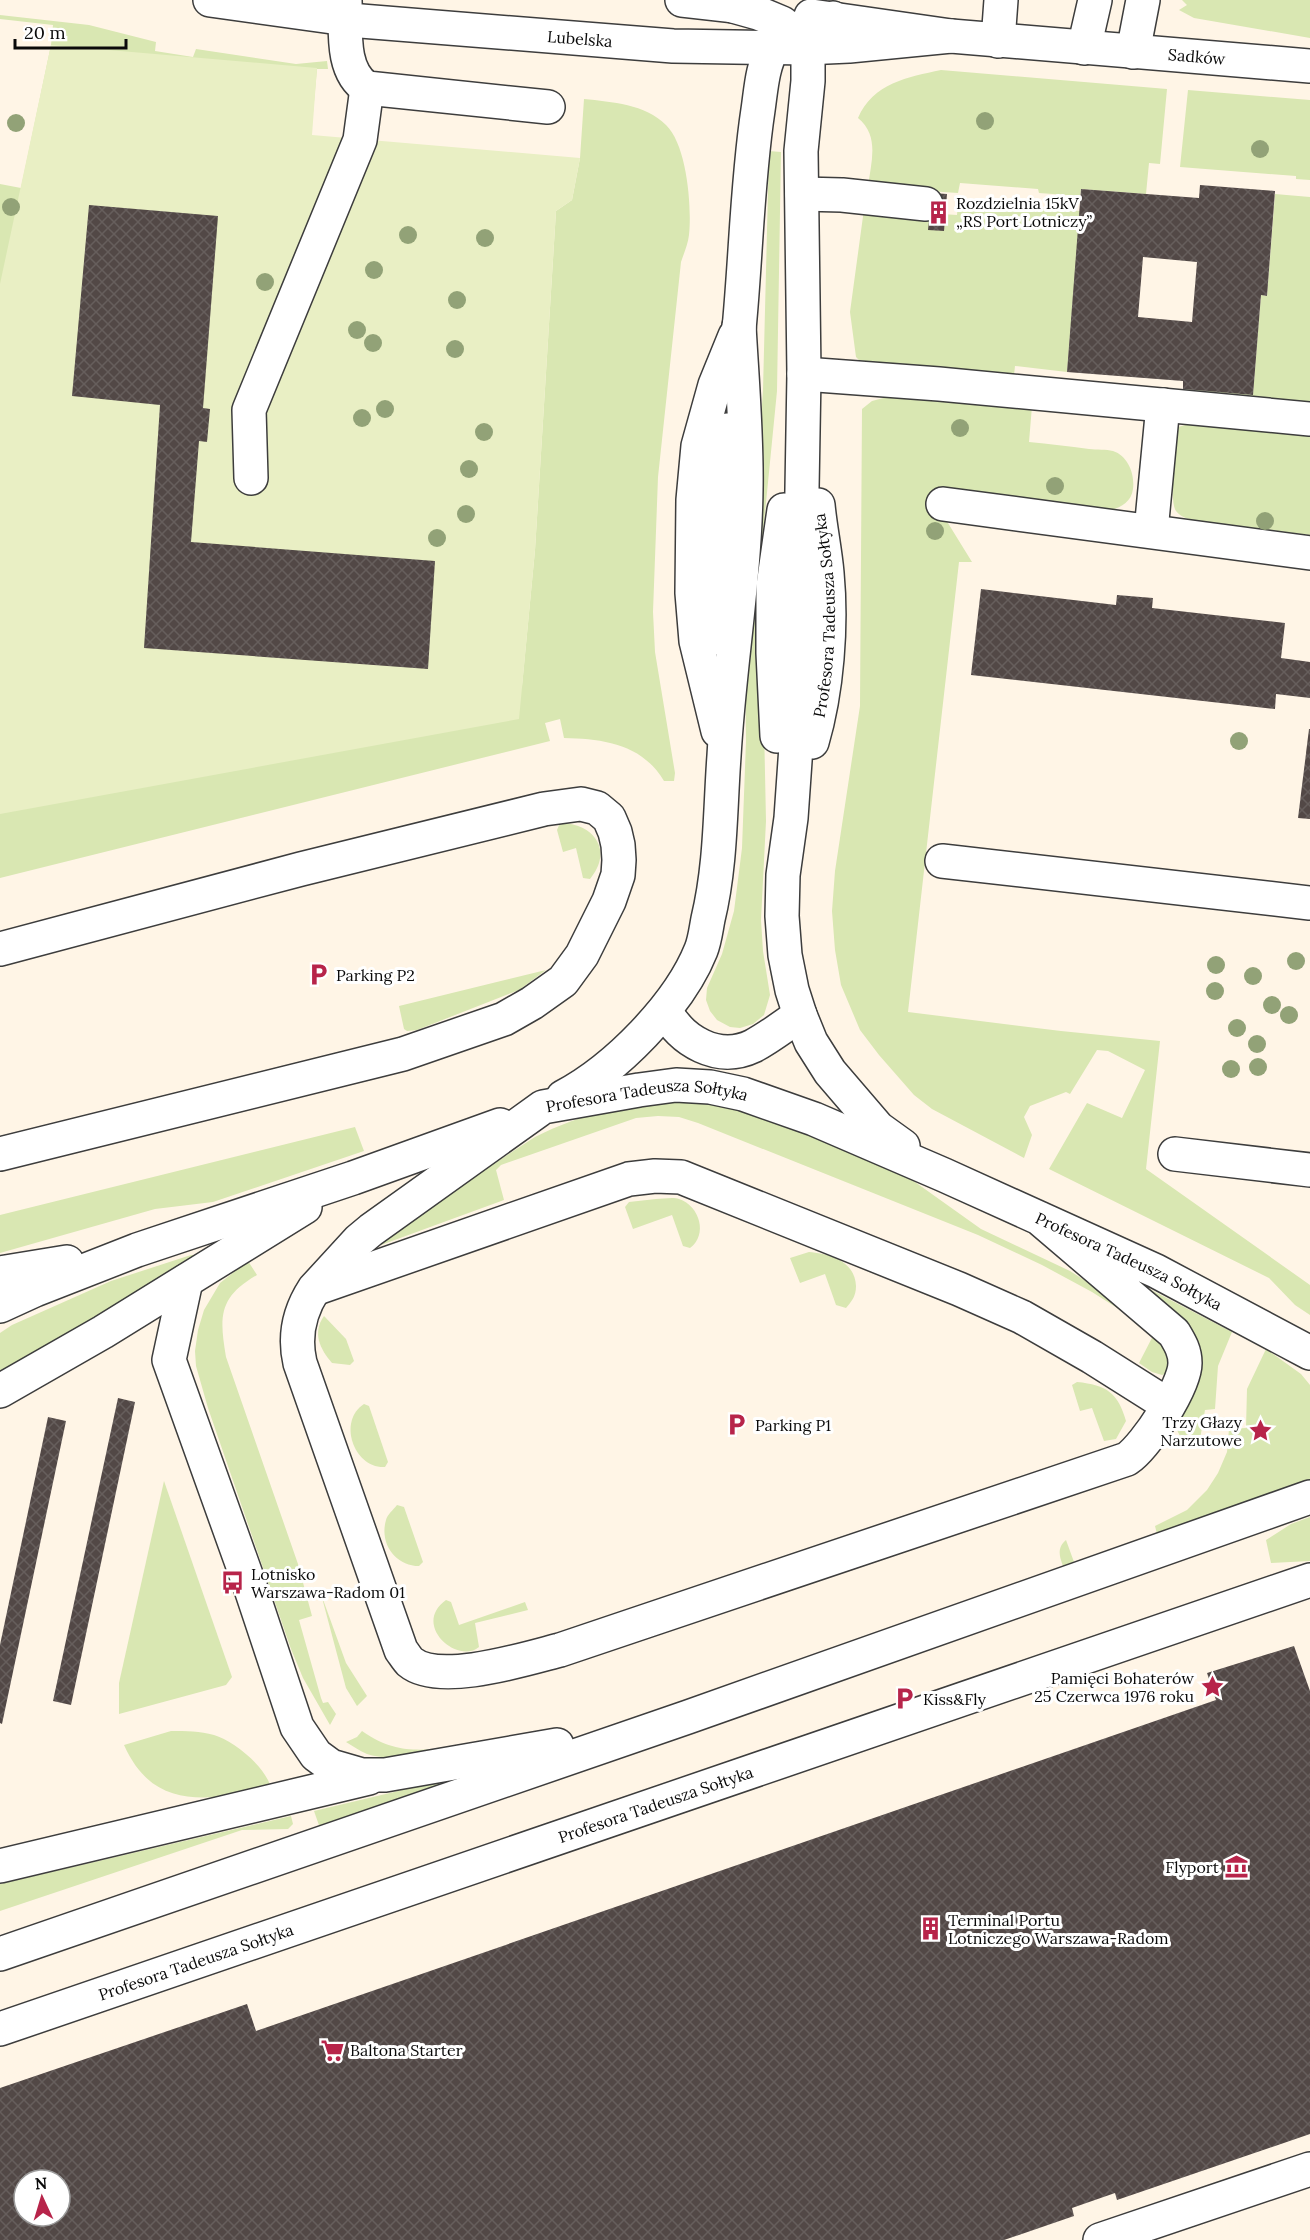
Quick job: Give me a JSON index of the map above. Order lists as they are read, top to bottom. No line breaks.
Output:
{"streets":{"street":["Lubelska","Sadków","Profesora Tadeusza Sołtyka"]},"crossings":[["Lubelska","Sadków"],["Lubelska","Profesora Tadeusza Sołtyka"]],"places":{"building":["Rozdzielnia 15kV „RS Port Lotniczy”","Terminal Portu Lotniczego Warszawa-Radom"],"parking":["Parking P2","Parking P1","Kiss&Fly"],"place":["Trzy Głazy Narzutowe","Pamięci Bohaterów 25 Czerwca 1976 roku"],"bus stop":["Lotnisko Warszawa-Radom 01"],"museum":["Flyport"],"supermarket":["Baltona Starter"]},"scale_bar":"20 m","north":"top"}
